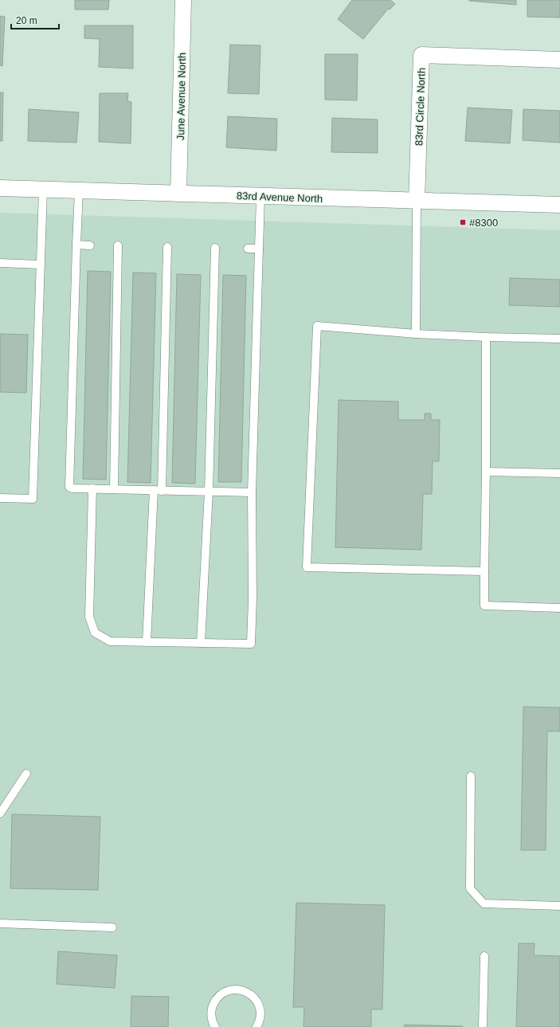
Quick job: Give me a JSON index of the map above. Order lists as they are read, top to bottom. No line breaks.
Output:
{"streets":{"street":["June Avenue North","83rd Circle North","83rd Avenue North"]},"crossings":[["June Avenue North","83rd Avenue North"],["83rd Circle North","83rd Avenue North"]],"places":{"transit":["#8300"]},"scale_bar":"20 m"}
